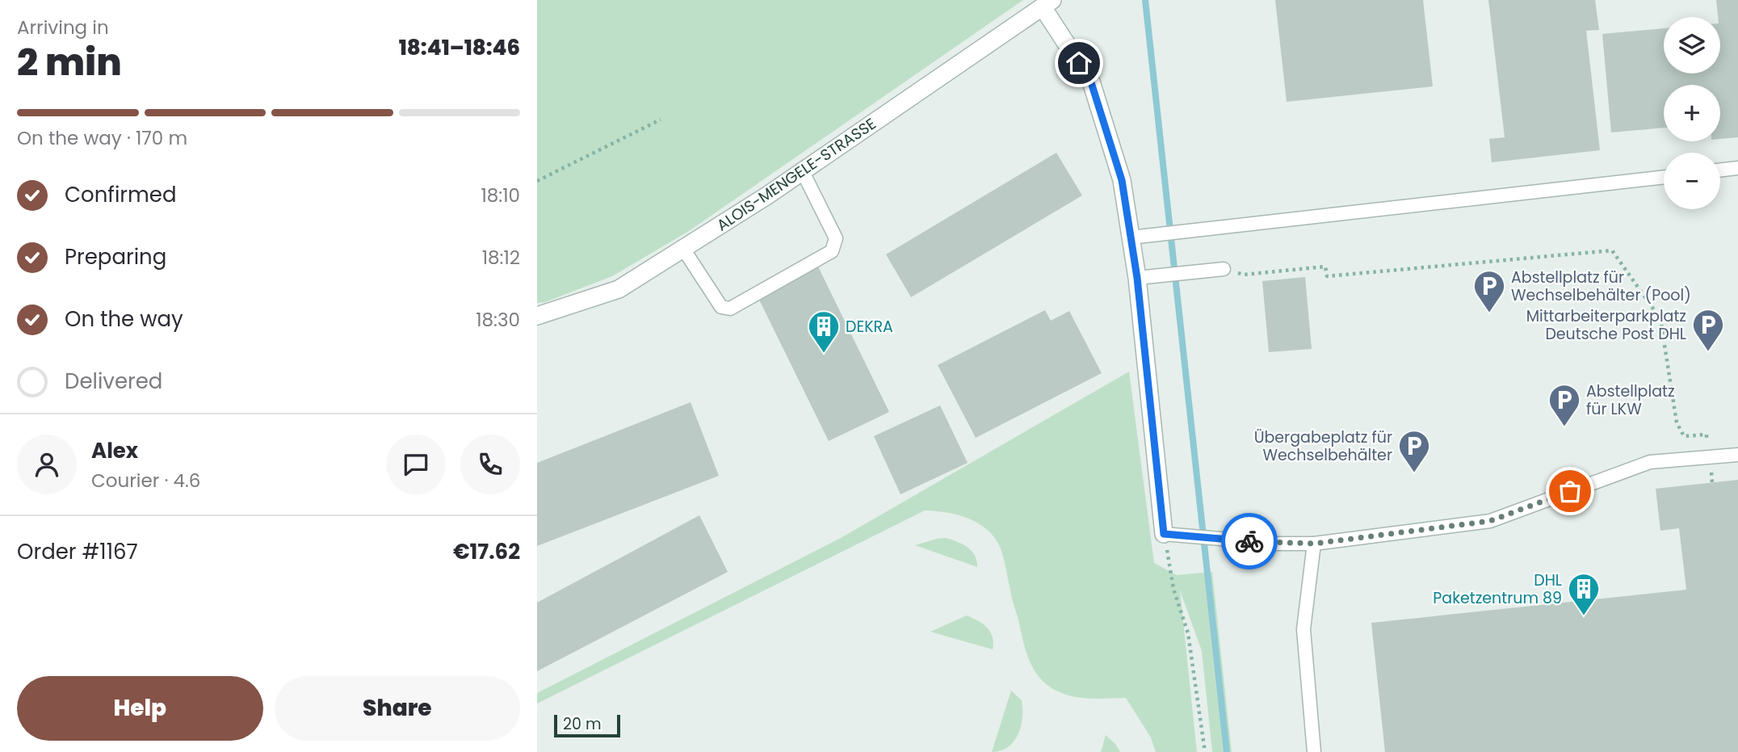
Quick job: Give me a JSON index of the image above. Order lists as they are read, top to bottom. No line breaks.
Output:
{"streets":{"street":["ALOIS-MENGELE-STRASSE"]},"places":{"parking":["Abstellplatz für Wechselbehälter (Pool)","Mittarbeiterparkplatz Deutsche Post DHL","Abstellplatz für LKW","Übergabeplatz für Wechselbehälter"],"building":["DEKRA","DHL Paketzentrum 89"]},"scale_bar":"20 m","page":{"heading":["2 min","Arriving in","18:41–18:46"],"panel":["Alex","Courier · 4.6","Order #1167","€17.62"],"map_buttons":["+","−"],"bar":"On the way · 170 m","list":[["Confirmed","18:10"],["Preparing","18:12"],["On the way","18:30"],"Delivered"],"buttons":["Help","Share"],"scale":"20 m"}}
